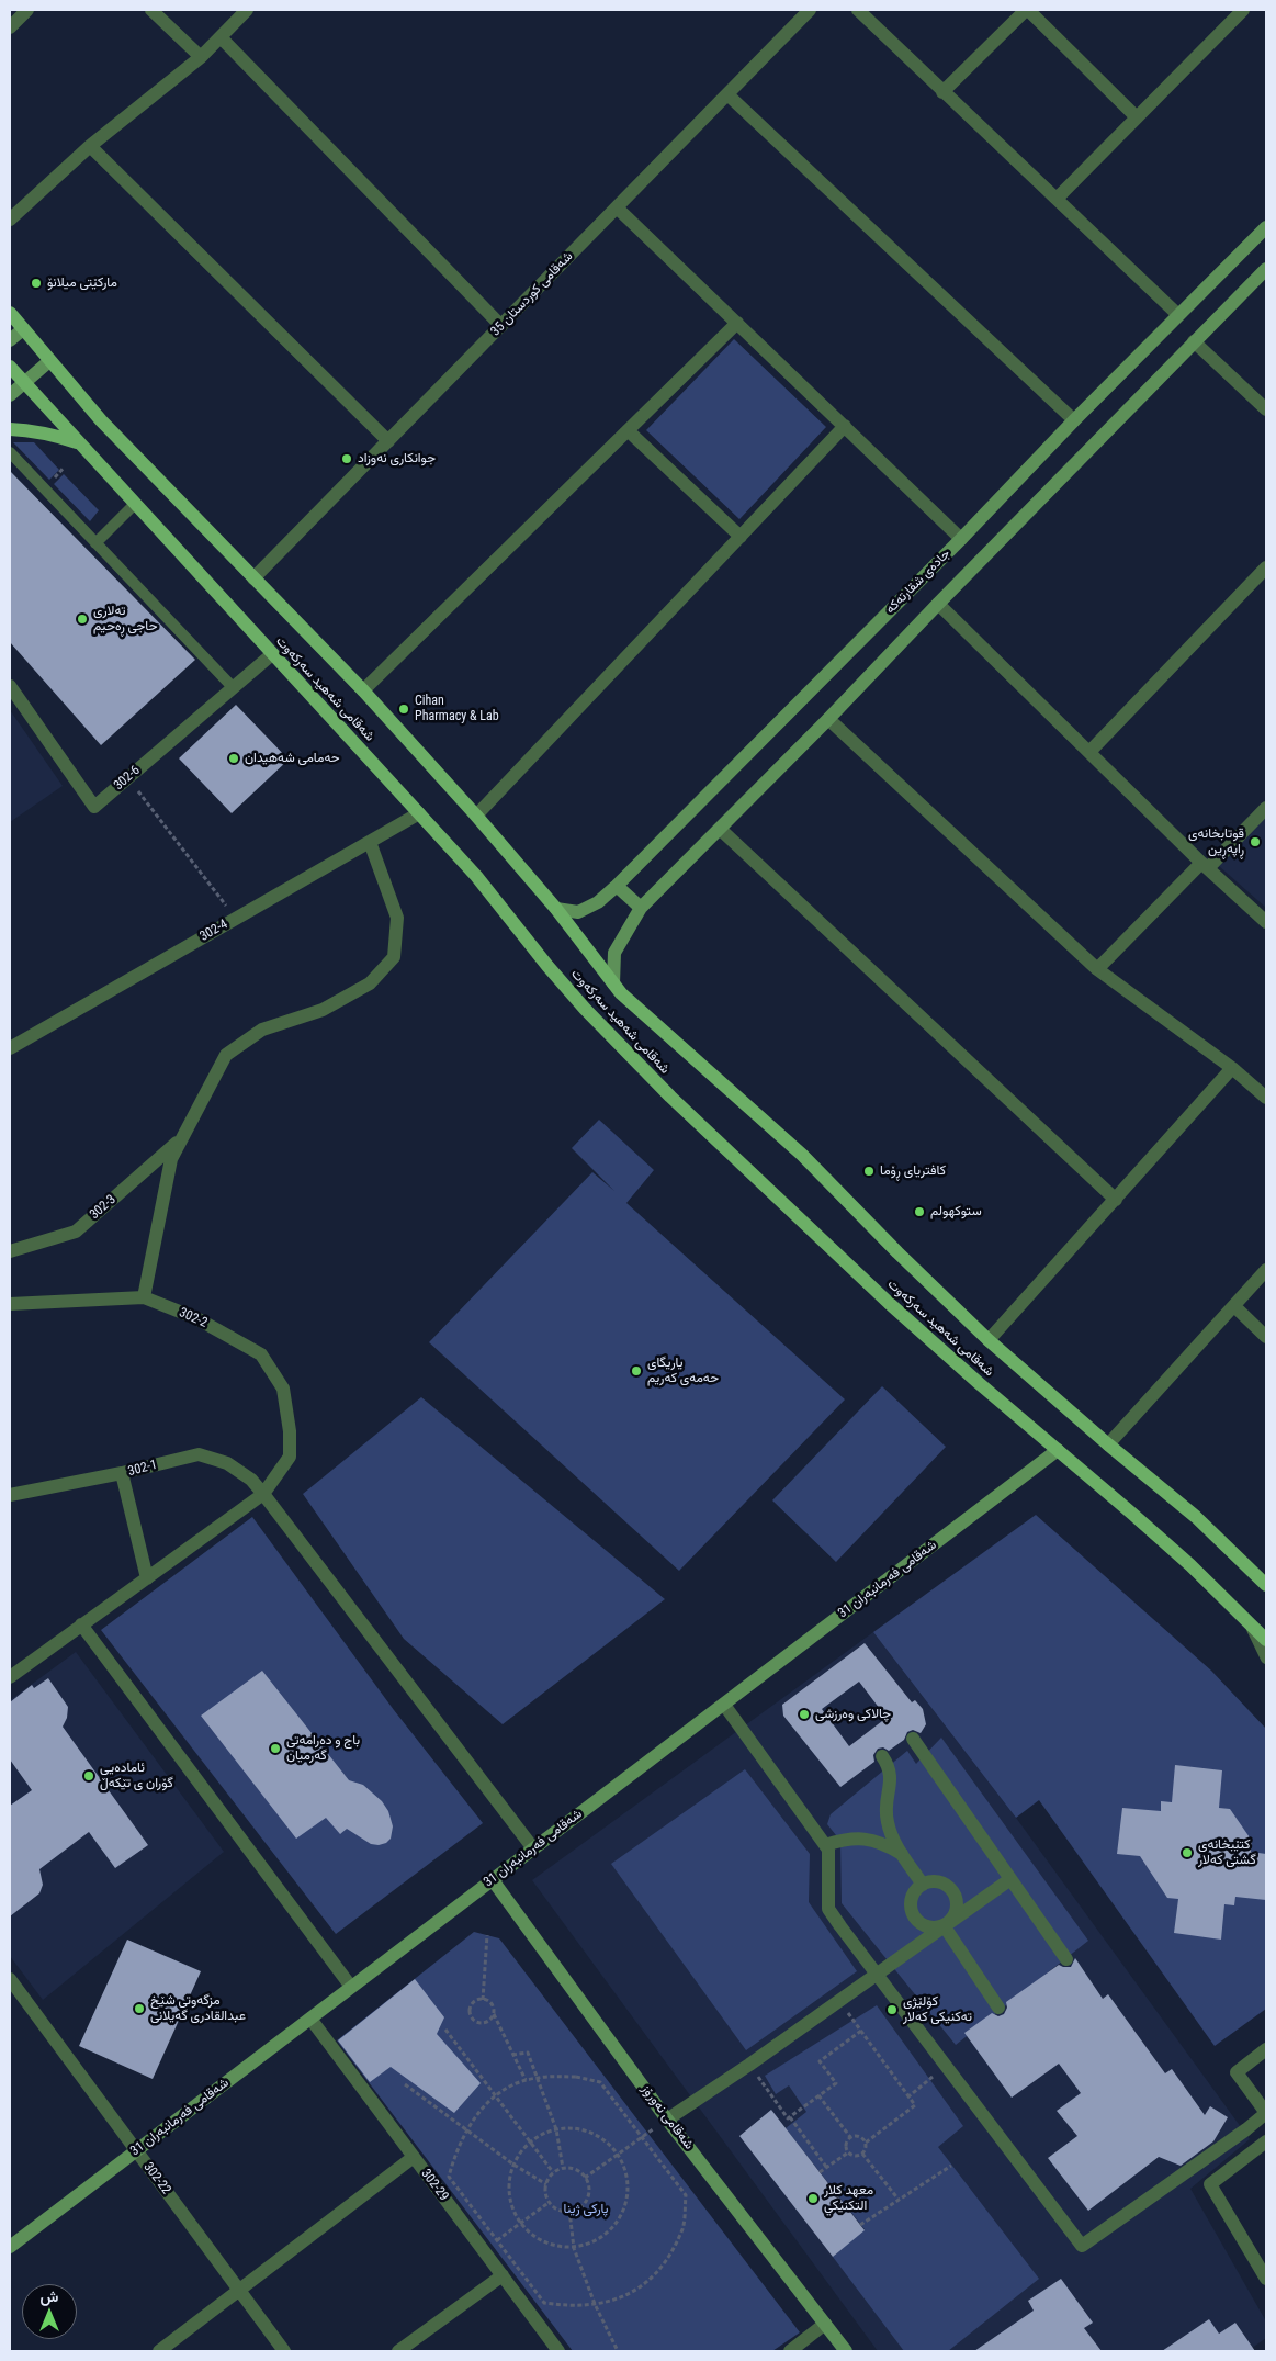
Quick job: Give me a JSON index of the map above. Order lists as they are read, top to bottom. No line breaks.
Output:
{"streets":{"main road":["جادەی شقارتەکە","شەقامی شەهید سەرکەوت","شەقامی فەرمانبەران 31","شەقامی نەورۆز"],"street":["شەقامی کوردستان 35","302-6","302-4","302-3","302-2","302-1","302-22","302-29"]},"crossings":[["شەقامی کوردستان 35","شەقامی شەهید سەرکەوت"],["جادەی شقارتەکە","شەقامی شەهید سەرکەوت"],["شەقامی شەهید سەرکەوت","302-6"],["شەقامی شەهید سەرکەوت","302-4"],["شەقامی شەهید سەرکەوت","شەقامی فەرمانبەران 31"],["302-2","302-1"],["302-1","شەقامی فەرمانبەران 31"],["شەقامی فەرمانبەران 31","شەقامی نەورۆز"],["شەقامی فەرمانبەران 31","302-22"],["شەقامی فەرمانبەران 31","302-29"]],"parks":["پارکی ژینا"],"places":["مارکێتی میلانۆ","جوانکاری نەوزاد","تەلاری حاجی ڕەحیم","Cihan Pharmacy & Lab","حەمامی شەهیدان","قوتابخانەی ڕاپەڕین","کافتریای ڕۆما","ستوكهولم","یاریگای ‌حەمەی کەریم","چالاکی وەرزشی","باج و دەرامەتی گەرمیان","ئامادەیی گۆران ی تێکەڵ","کتێبخانەی گشتی کەلار","مزگەوتی شێخ عبدالقادری گەیلانی","کۆلێژی تەکنیکی کەلار","معهد كلار التكنيكي"],"north":"top"}
